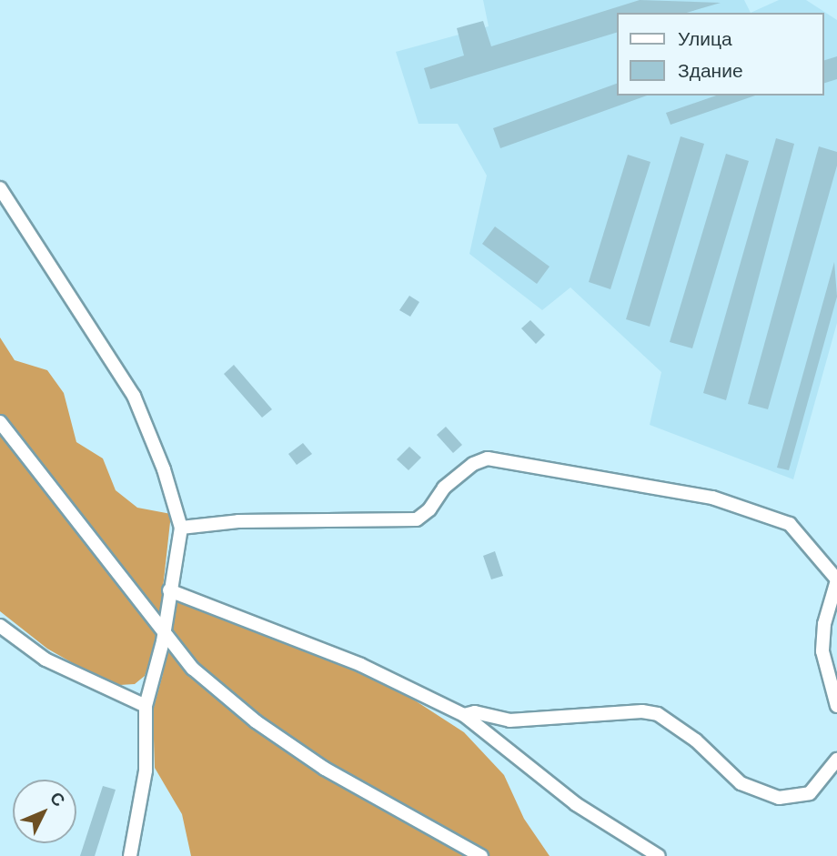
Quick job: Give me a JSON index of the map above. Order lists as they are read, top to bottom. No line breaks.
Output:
{"legend":["Улица","Здание"],"north":"top right"}
